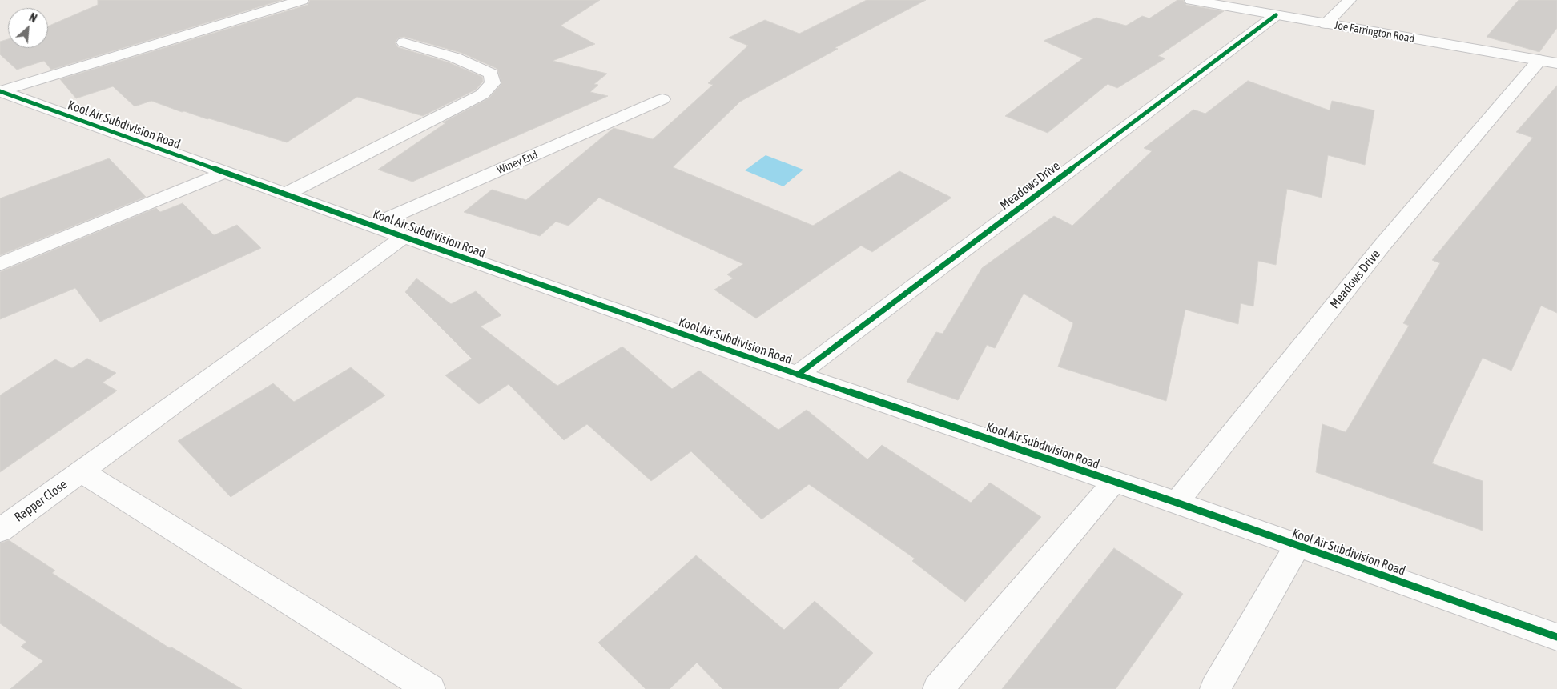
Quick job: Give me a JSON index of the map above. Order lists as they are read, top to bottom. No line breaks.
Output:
{"streets":{"street":["Joe Farrington Road","Kool Air Subdivision Road","Winey End","Meadows Drive","Rapper Close"]},"crossings":[["Joe Farrington Road","Meadows Drive"],["Kool Air Subdivision Road","Winey End"],["Kool Air Subdivision Road","Meadows Drive"],["Kool Air Subdivision Road","Rapper Close"]],"north":"top right"}
